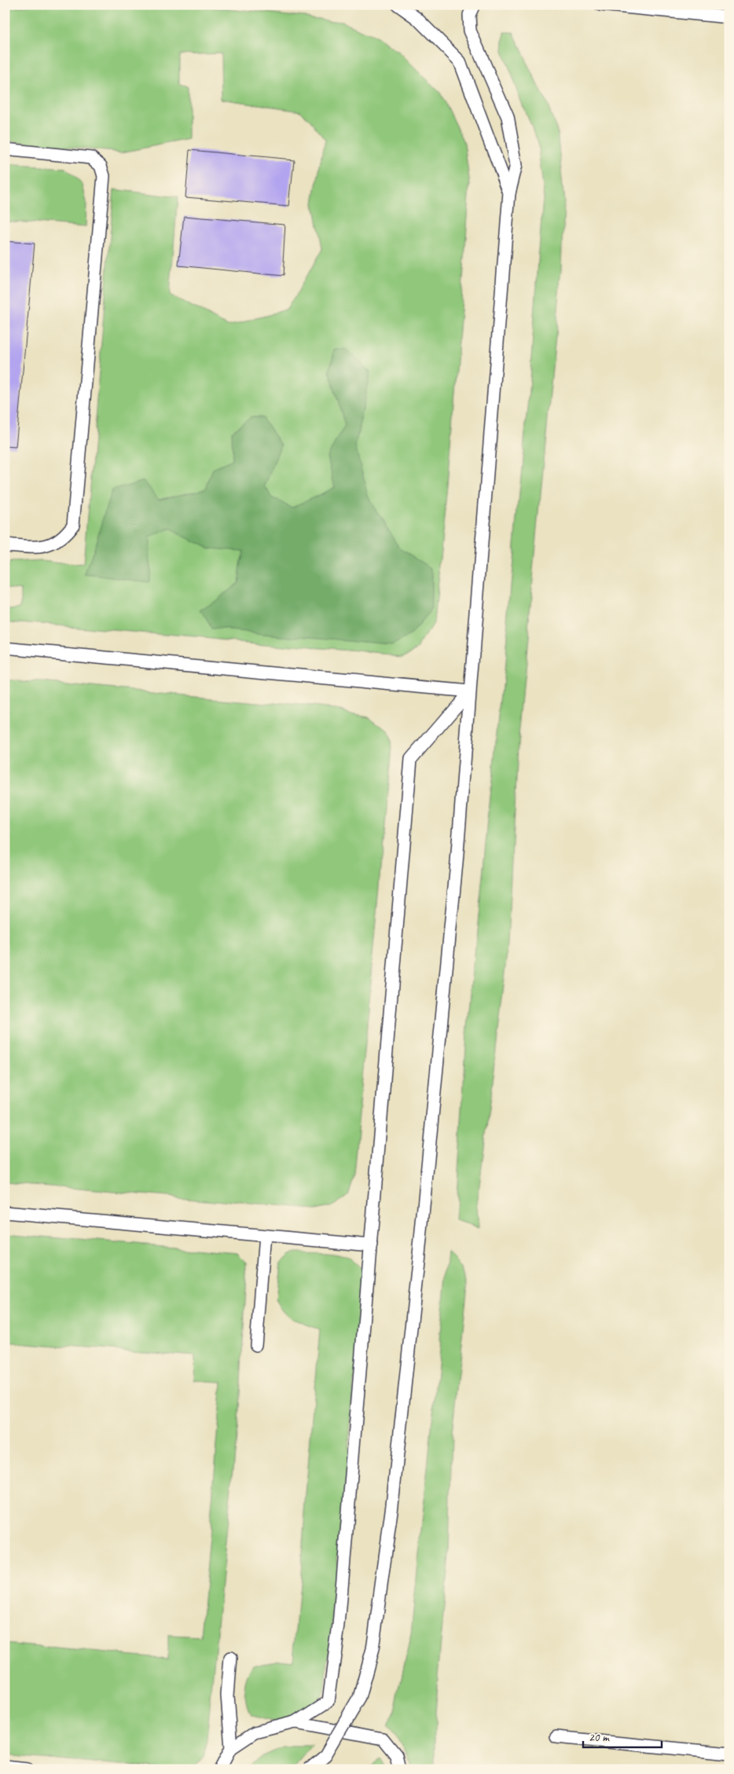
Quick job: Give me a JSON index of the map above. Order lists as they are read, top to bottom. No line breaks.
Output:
{"scale_bar":"20 m"}
